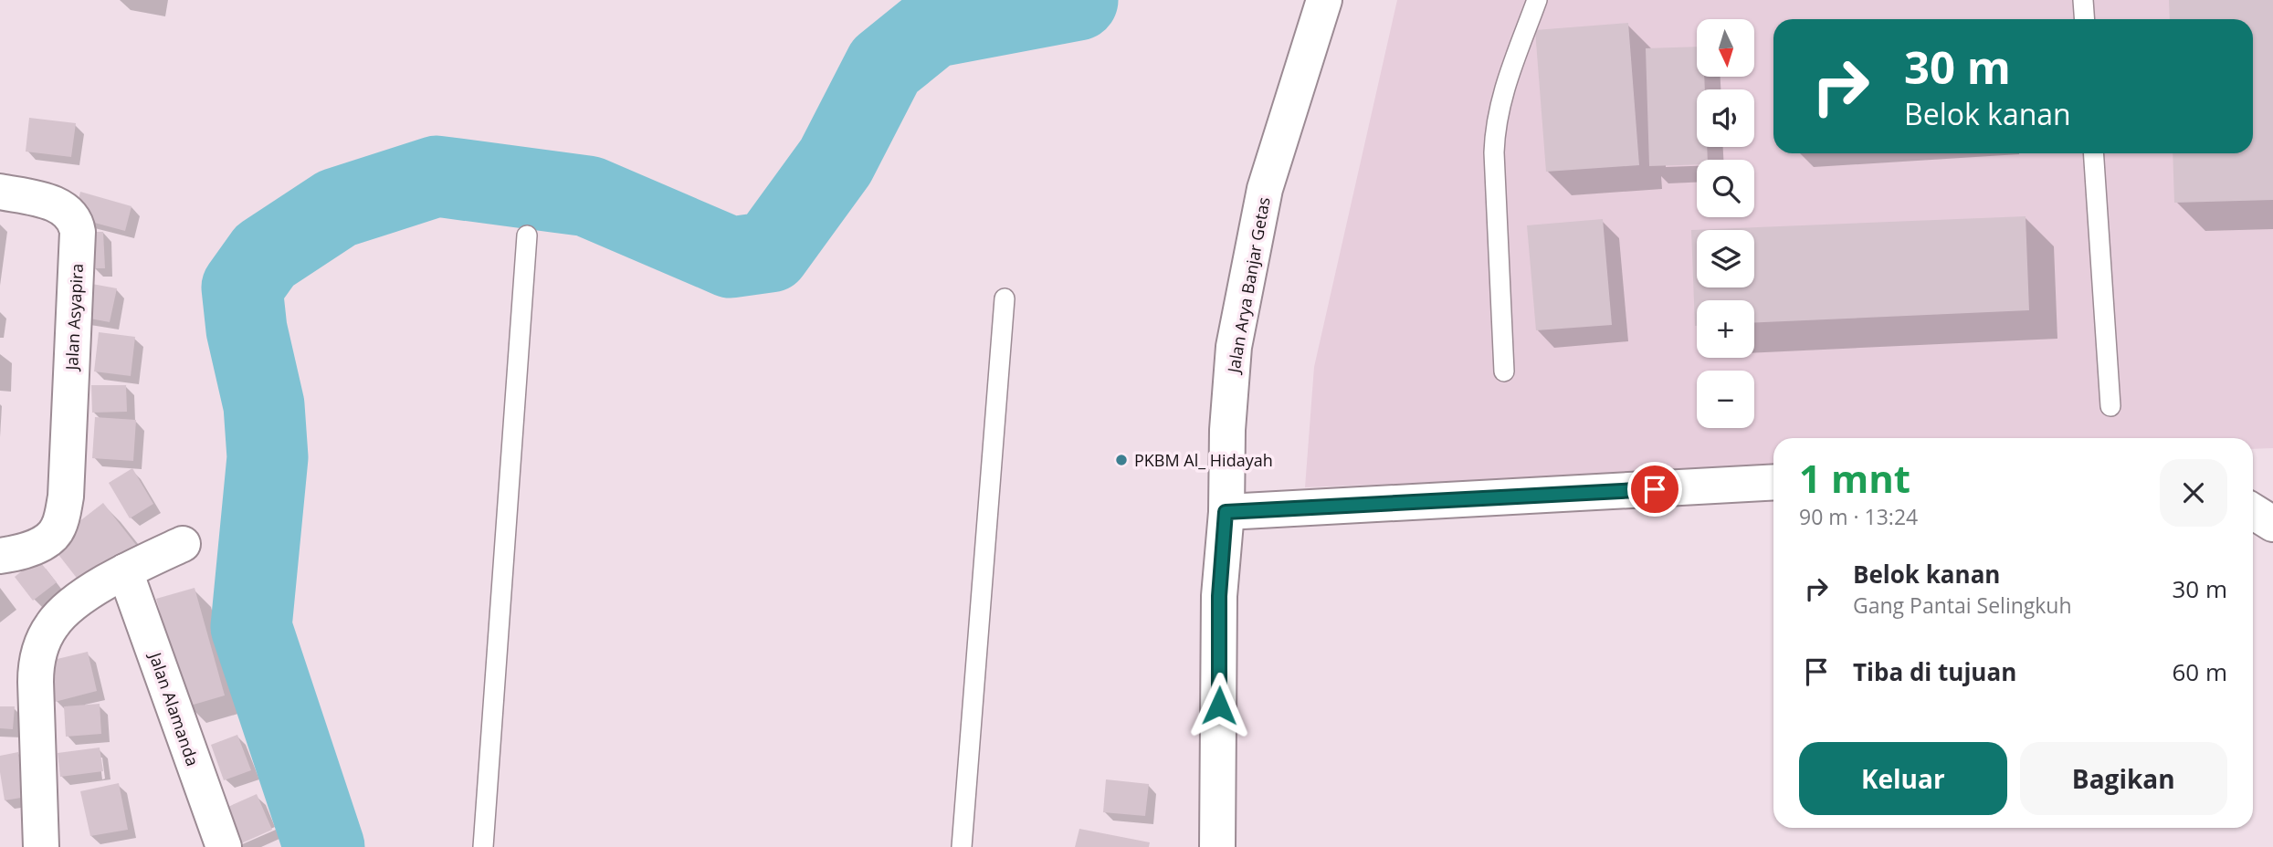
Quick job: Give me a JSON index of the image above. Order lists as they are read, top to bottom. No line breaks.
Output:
{"streets":{"main road":["Jalan Arya Banjar Getas","Jalan Asyapira","Jalan Alamanda"]},"places":["PKBM Al_ Hidayah"],"north":"bottom","page":{"map_buttons":["+","−"],"turn":["30 m","Belok kanan"],"heading":["1 mnt","90 m · 13:24"],"list":[{"name":"Belok kanan","note":"Gang Pantai Selingkuh","value":"30 m"},{"name":"Tiba di tujuan","value":"60 m"}],"buttons":["Keluar","Bagikan"]}}
